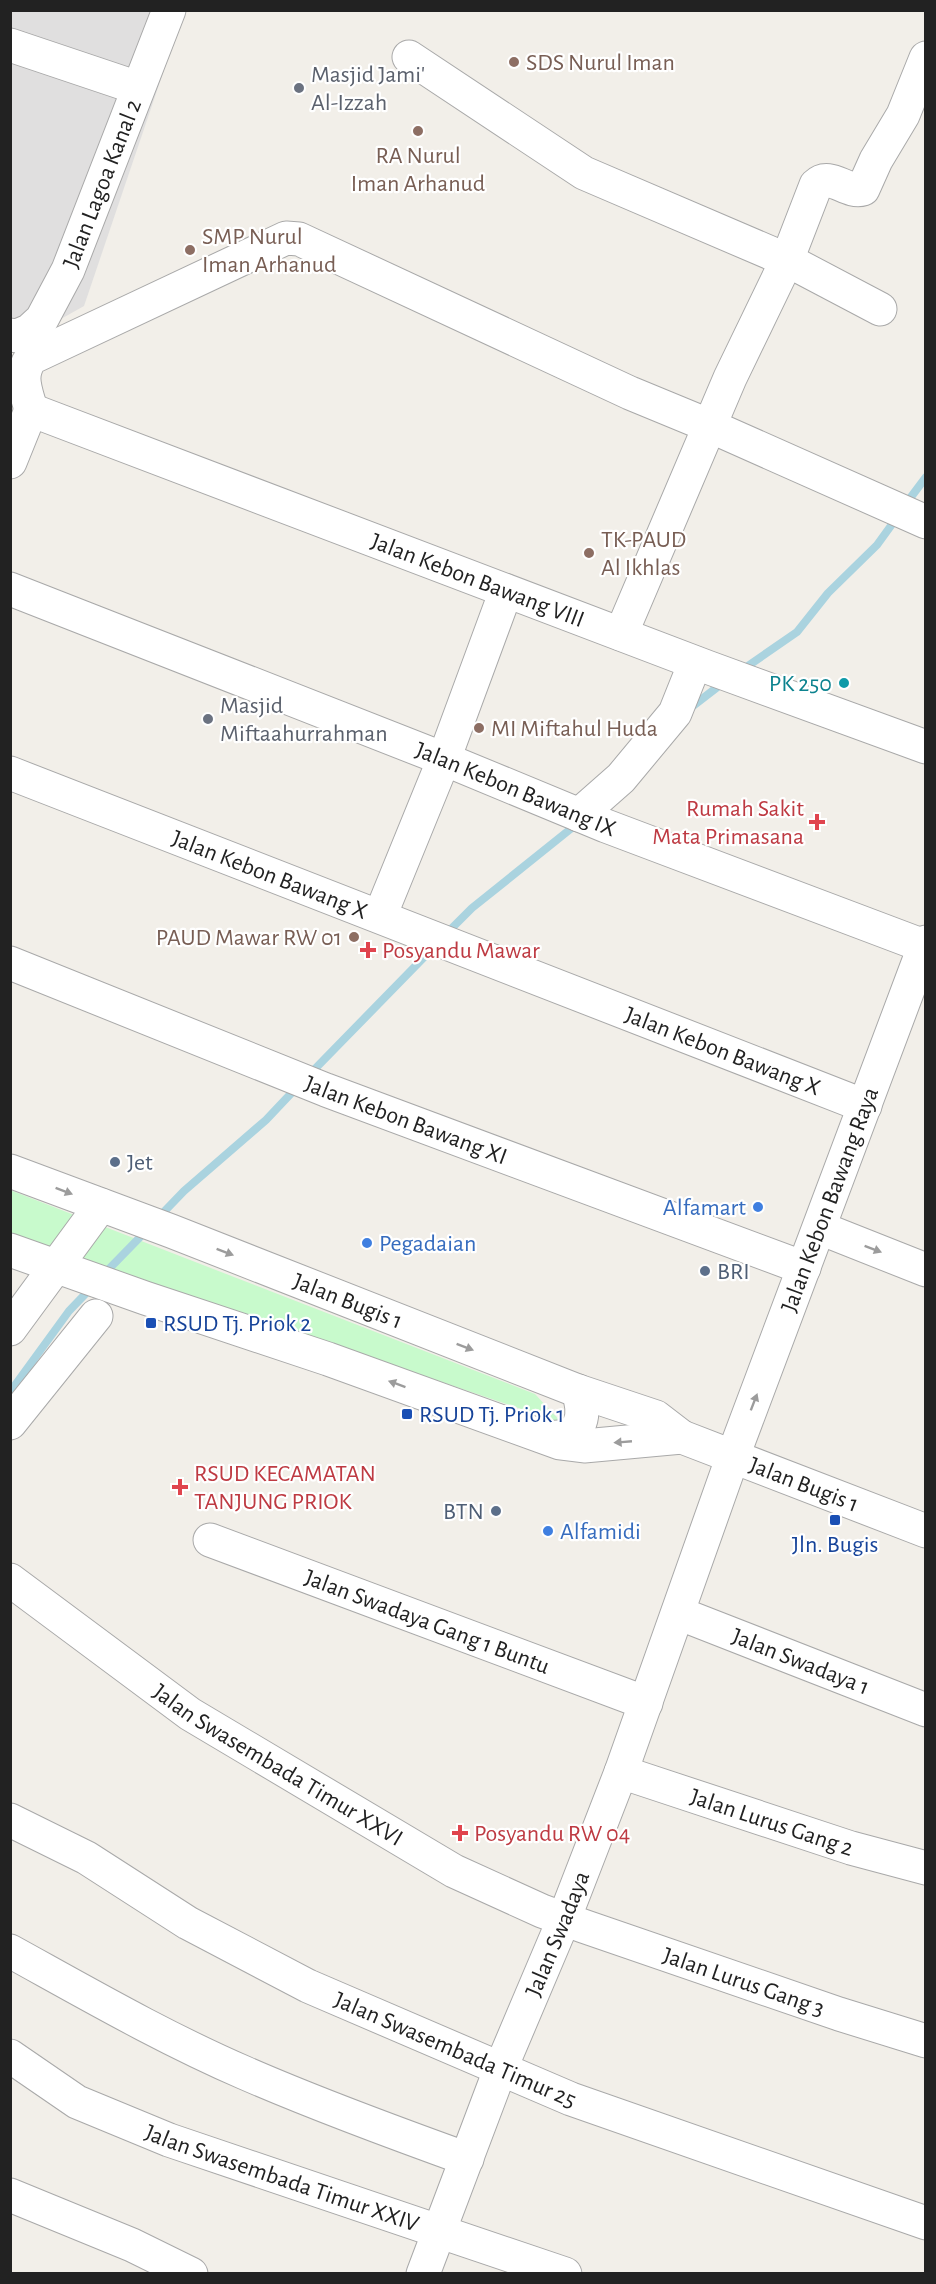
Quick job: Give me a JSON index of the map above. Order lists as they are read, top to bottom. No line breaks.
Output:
{"streets":{"street":["Jalan Lagoa Kanal 2","Jalan Kebon Bawang VIII","Jalan Kebon Bawang IX","Jalan Kebon Bawang X","Jalan Kebon Bawang XI","Jalan Kebon Bawang Raya","Jalan Bugis 1","Jalan Swadaya Gang 1 Buntu","Jalan Swadaya 1","Jalan Swasembada Timur XXVI","Jalan Lurus Gang 2","Jalan Swadaya","Jalan Lurus Gang 3","Jalan Swasembada Timur 25","Jalan Swasembada Timur XXIV"]},"crossings":[["Jalan Kebon Bawang IX","Jalan Kebon Bawang Raya"],["Jalan Kebon Bawang X","Jalan Kebon Bawang Raya"],["Jalan Kebon Bawang XI","Jalan Kebon Bawang Raya"],["Jalan Kebon Bawang Raya","Jalan Bugis 1"],["Jalan Kebon Bawang Raya","Jalan Swadaya"],["Jalan Bugis 1","Jalan Swadaya"],["Jalan Swadaya Gang 1 Buntu","Jalan Swadaya"],["Jalan Swadaya 1","Jalan Swadaya"],["Jalan Swasembada Timur XXVI","Jalan Swadaya"],["Jalan Swasembada Timur XXVI","Jalan Lurus Gang 3"],["Jalan Lurus Gang 2","Jalan Swadaya"],["Jalan Swadaya","Jalan Lurus Gang 3"],["Jalan Swadaya","Jalan Swasembada Timur 25"],["Jalan Swadaya","Jalan Swasembada Timur XXIV"]],"one_way":["Jalan Kebon Bawang Raya"],"places":{"other":["SDS Nurul Iman","Masjid Jami' Al-Izzah","RA Nurul Iman Arhanud","SMP Nurul Iman Arhanud","TK-PAUD Al Ikhlas","PK 250","Masjid Miftaahurrahman","MI Miftahul Huda","PAUD Mawar RW 01","Jet","Alfamart","Pegadaian","BRI","BTN","Alfamidi"],"health":["Rumah Sakit Mata Primasana","Posyandu Mawar","RSUD KECAMATAN TANJUNG PRIOK","Posyandu RW 04"],"transit":["RSUD Tj. Priok 2","RSUD Tj. Priok 1","Jln. Bugis"]}}
